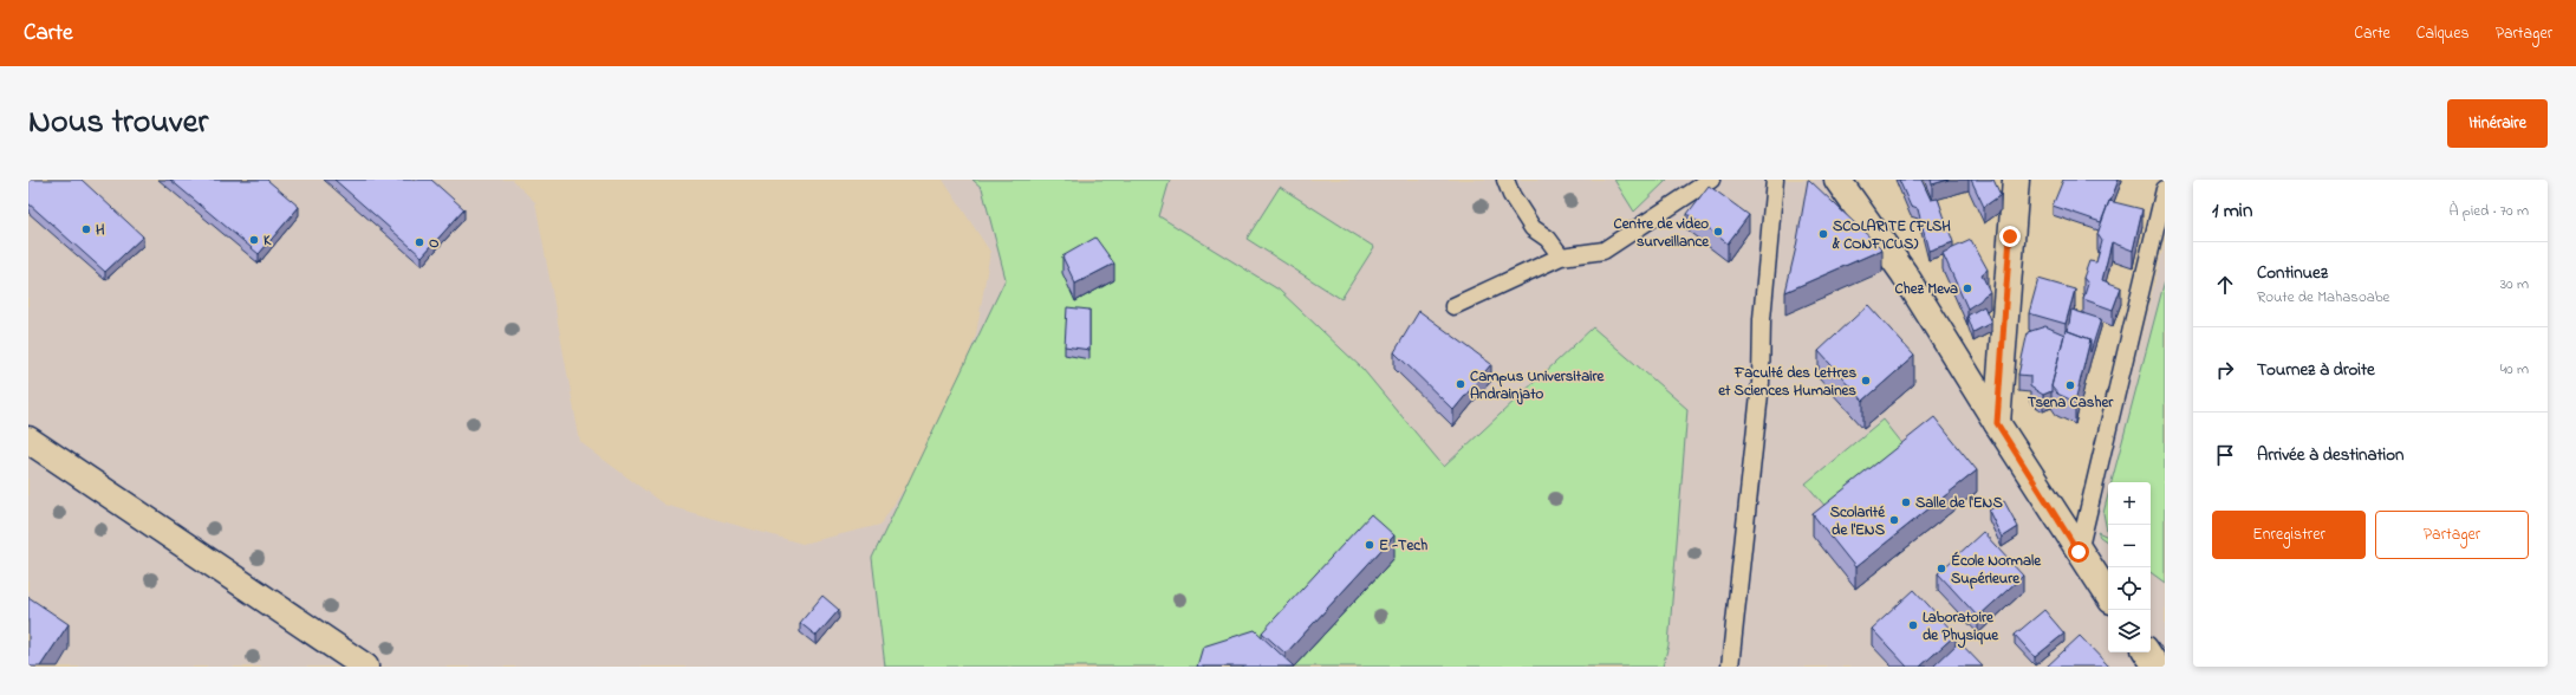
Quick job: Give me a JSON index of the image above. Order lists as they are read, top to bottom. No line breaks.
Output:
{"places":["H","Centre de video surveillance","SCOLARITE (FLSH & CONFICUS)","K","O","Chez Meva","Faculté des Lettres et Sciences Humaines","Campus Universitaire Andrainjato","Tsena Casher","Salle de l'ENS","Scolarité de l'ENS","E -Tech","École Normale Supérieure","Laboratoire de Physique"],"page":{"header":"Carte","nav":["Carte","Calques","Partager"],"title":"Nous trouver","buttons":["Itinéraire",["Enregistrer","Partager"]],"heading":["1 min","À pied · 70 m"],"list":[["Continuez","Route de Mahasoabe","30 m"],["Tournez à droite","40 m"],"Arrivée à destination"],"map_buttons":["+","−"]}}
